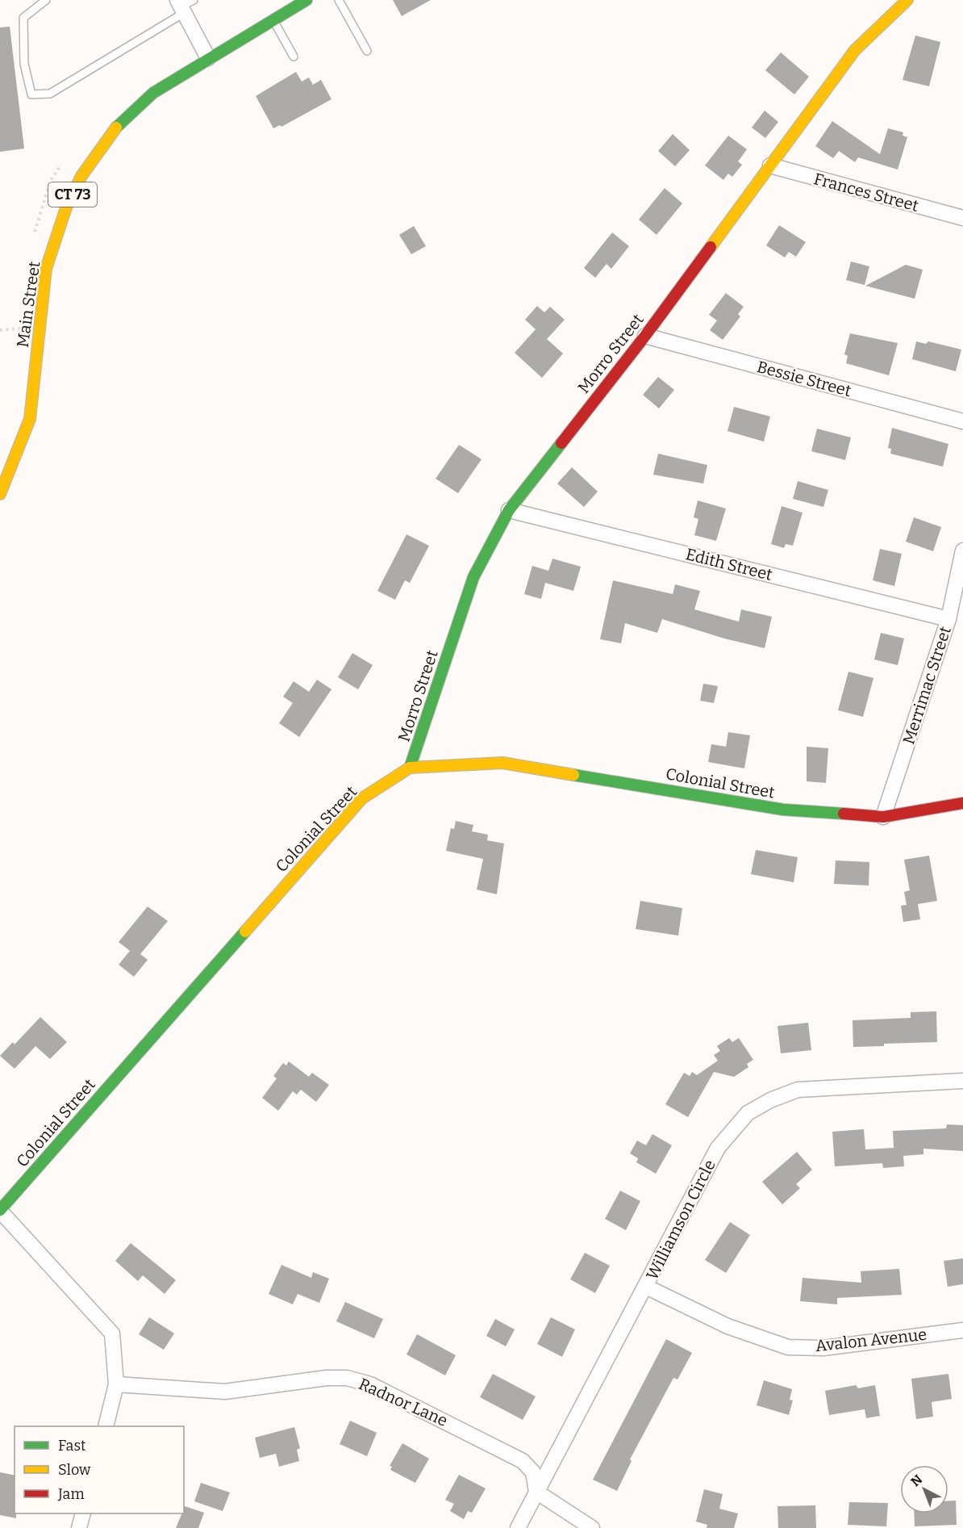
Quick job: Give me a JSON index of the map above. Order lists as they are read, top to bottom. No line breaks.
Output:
{"streets":{"street":["Frances Street","CT 73","Main Street","Morro Street","Bessie Street","Edith Street","Merrimac Street","Colonial Street","Williamson Circle","Avalon Avenue","Radnor Lane"]},"crossings":[["Frances Street","Morro Street"],["Morro Street","Bessie Street"],["Morro Street","Edith Street"],["Morro Street","Colonial Street"],["Edith Street","Merrimac Street"],["Merrimac Street","Colonial Street"],["Williamson Circle","Avalon Avenue"],["Williamson Circle","Radnor Lane"]],"legend":["Fast","Slow","Jam"],"north":"top left"}
